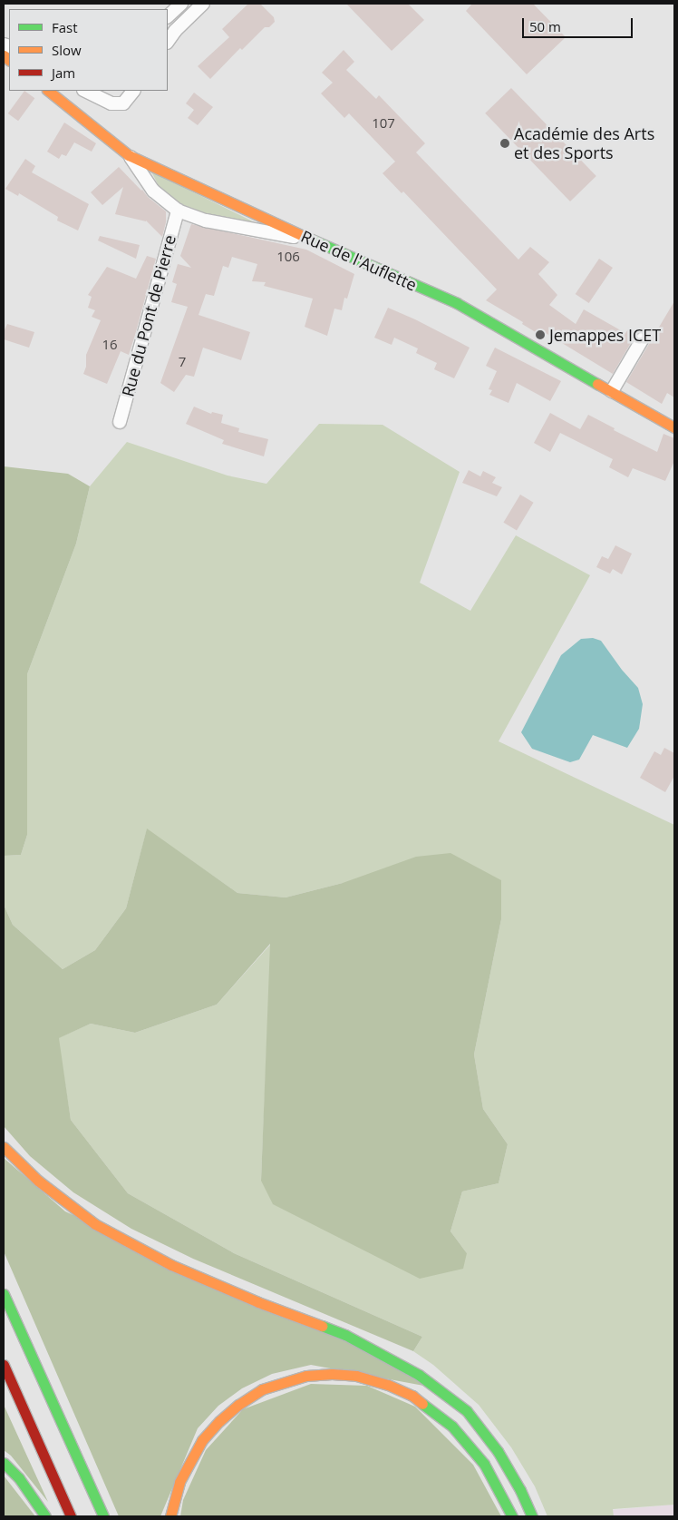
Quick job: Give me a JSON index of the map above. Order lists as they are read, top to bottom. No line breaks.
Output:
{"streets":{"main road":["Rue de l'Auflette"],"street":["Rue du Pont de Pierre"]},"places":["Académie des Arts et des Sports","Jemappes ICET"],"house_numbers":["107","106","16","7"],"legend":["Fast","Slow","Jam"],"scale_bar":"50 m"}
